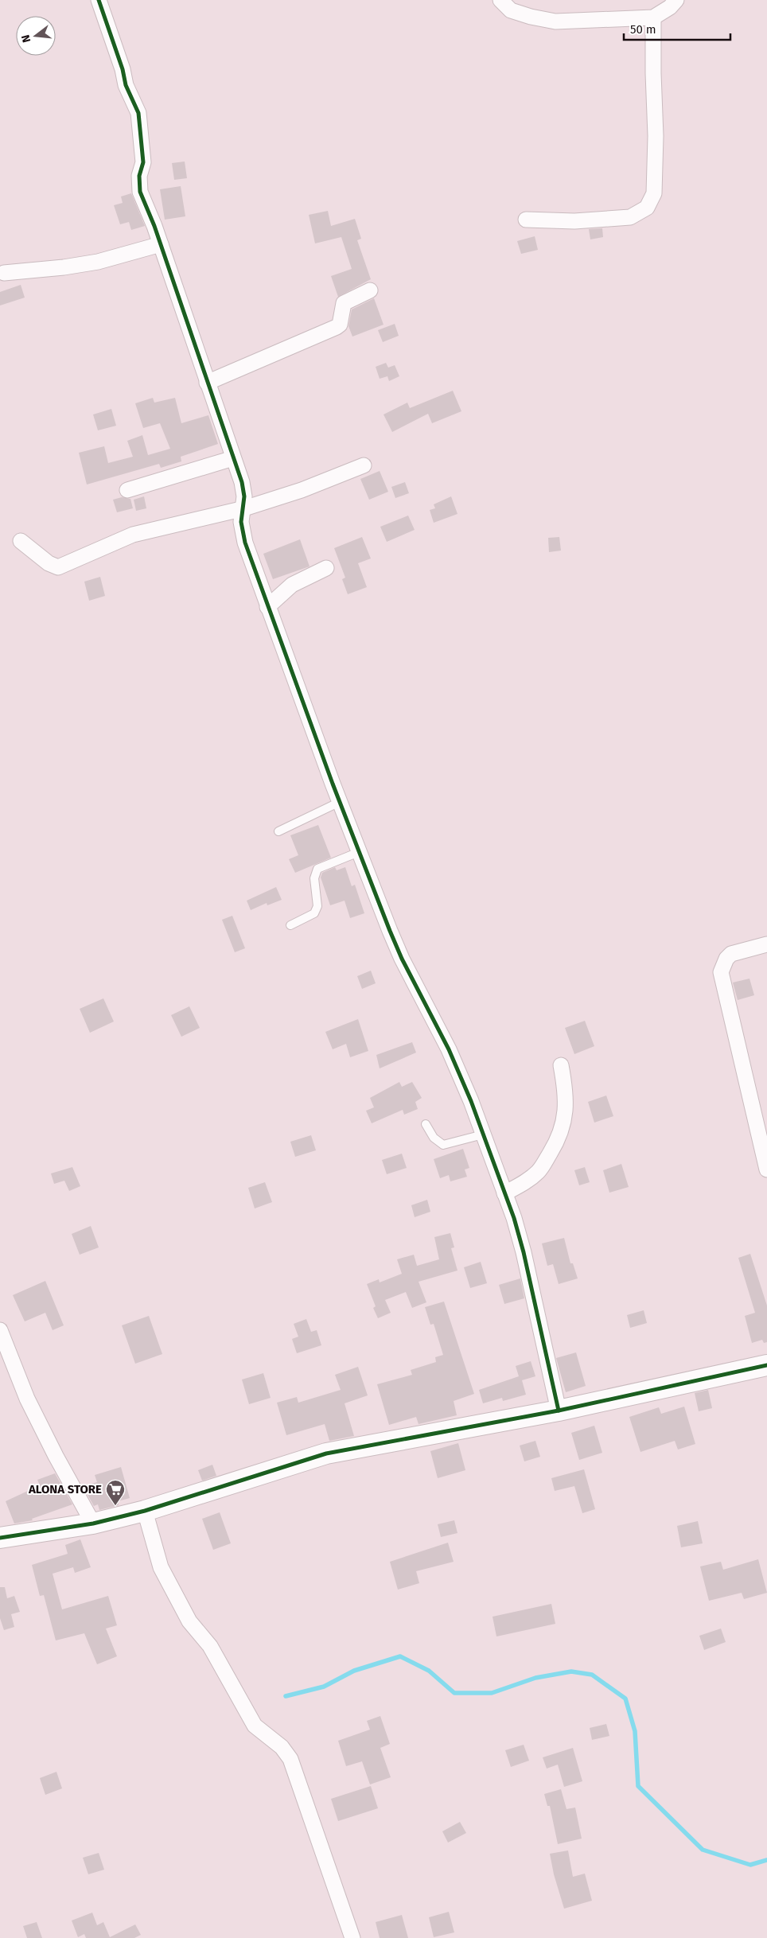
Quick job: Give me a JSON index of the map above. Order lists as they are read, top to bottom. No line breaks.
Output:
{"places":{"supermarket":["ALONA STORE"]},"scale_bar":"50 m","north":"left"}
